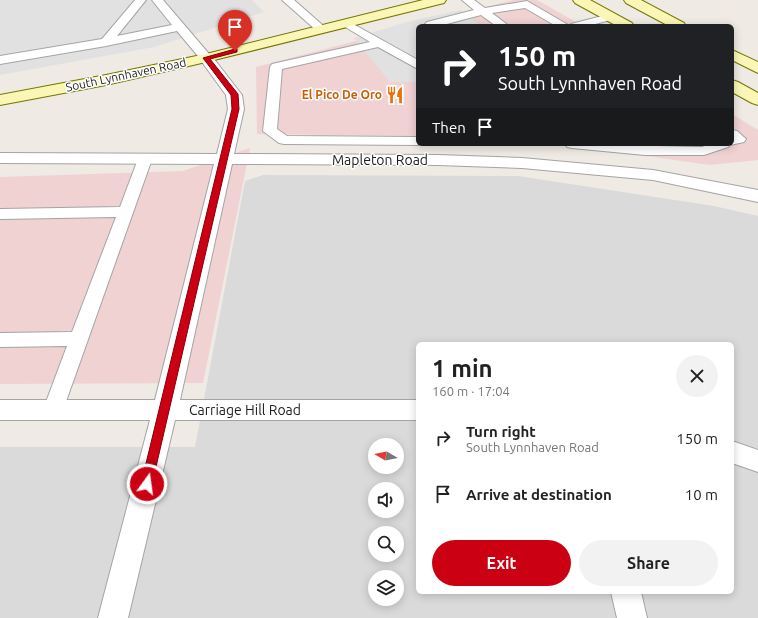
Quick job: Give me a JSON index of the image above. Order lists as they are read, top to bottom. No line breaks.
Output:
{"streets":{"street":["South Lynnhaven Road","Mapleton Road","Carriage Hill Road"]},"places":{"restaurant":["El Pico De Oro"]},"north":"left","page":{"turn":["150 m","South Lynnhaven Road"],"then":"Then","heading":["1 min","160 m · 17:04"],"list":[{"name":"Turn right","note":"South Lynnhaven Road","value":"150 m"},{"name":"Arrive at destination","value":"10 m"}],"buttons":["Exit","Share"]}}
